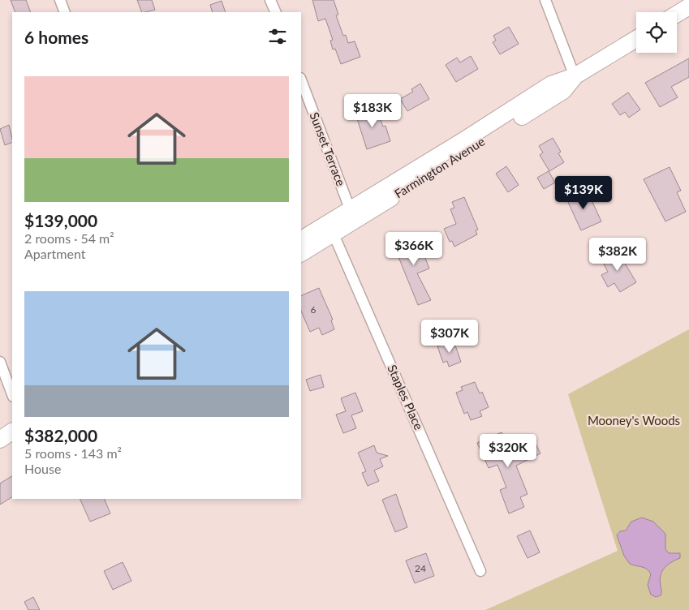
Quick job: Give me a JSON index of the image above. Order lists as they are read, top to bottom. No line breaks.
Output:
{"streets":{"main road":["Farmington Avenue"],"street":["Sunset Terrace","Staples Place"]},"crossings":[["Sunset Terrace","Farmington Avenue"],["Farmington Avenue","Staples Place"]],"parks":["Mooney's Woods"],"house_numbers":["6","24"],"page":{"heading":"6 homes","list":[{"name":"$139,000","note":"2 rooms · 54 m² · Apartment"},{"name":"$382,000","note":"5 rooms · 143 m² · House"}],"price":["$183K","$139K","$366K","$382K","$307K","$320K"]}}
